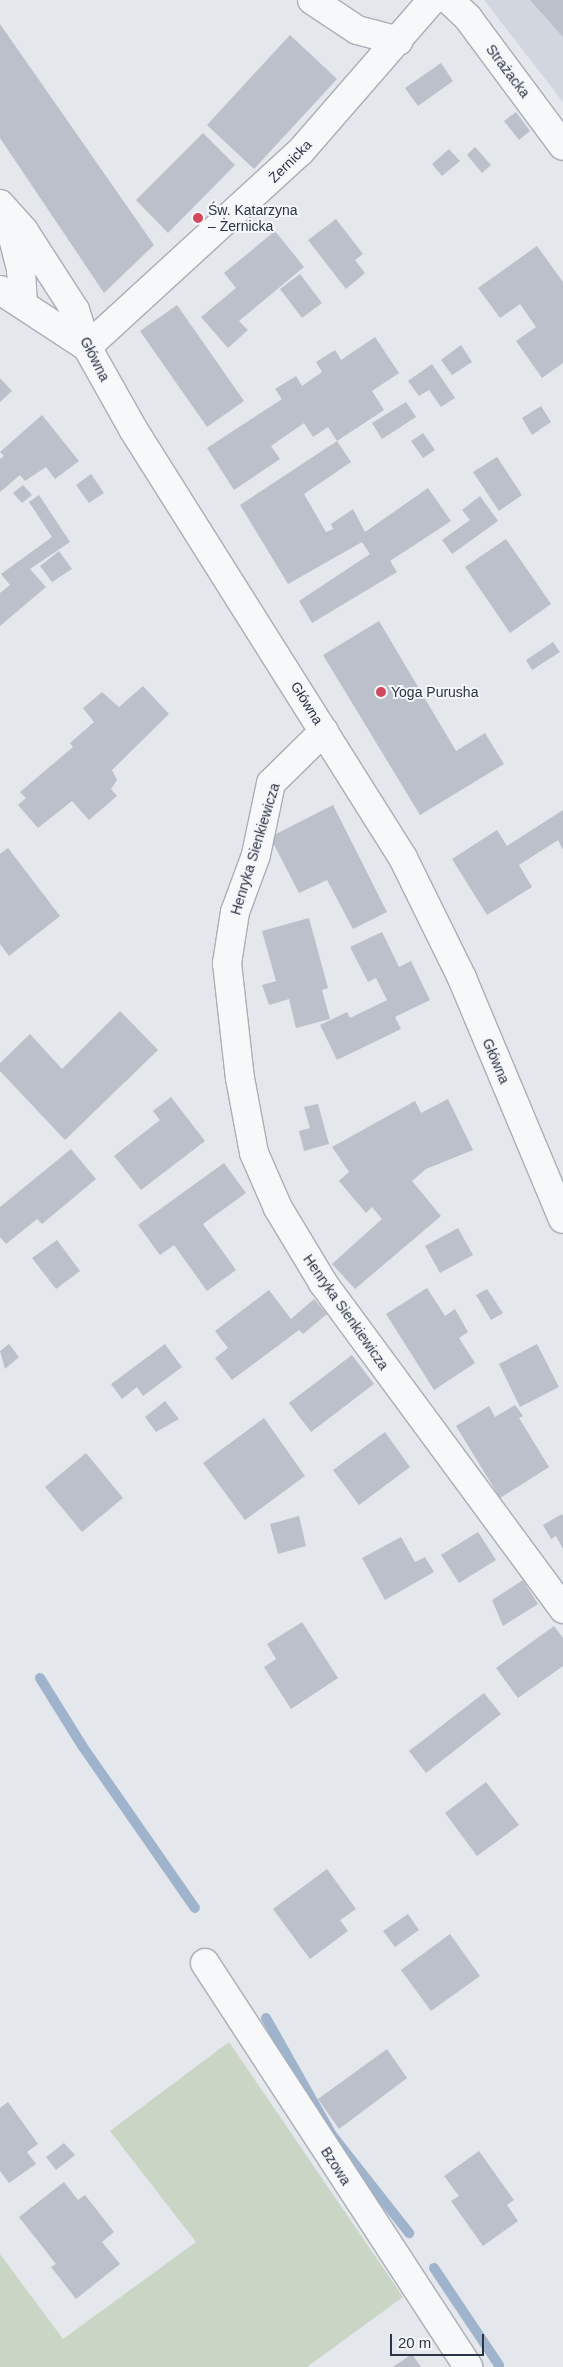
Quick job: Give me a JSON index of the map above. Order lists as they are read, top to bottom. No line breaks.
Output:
{"streets":{"street":["Strażacka","Żernicka","Główna","Henryka Sienkiewicza","Bzowa"]},"crossings":[["Żernicka","Główna"],["Główna","Henryka Sienkiewicza"]],"places":["Św. Katarzyna – Żernicka","Yoga Purusha"],"scale_bar":"20 m"}
